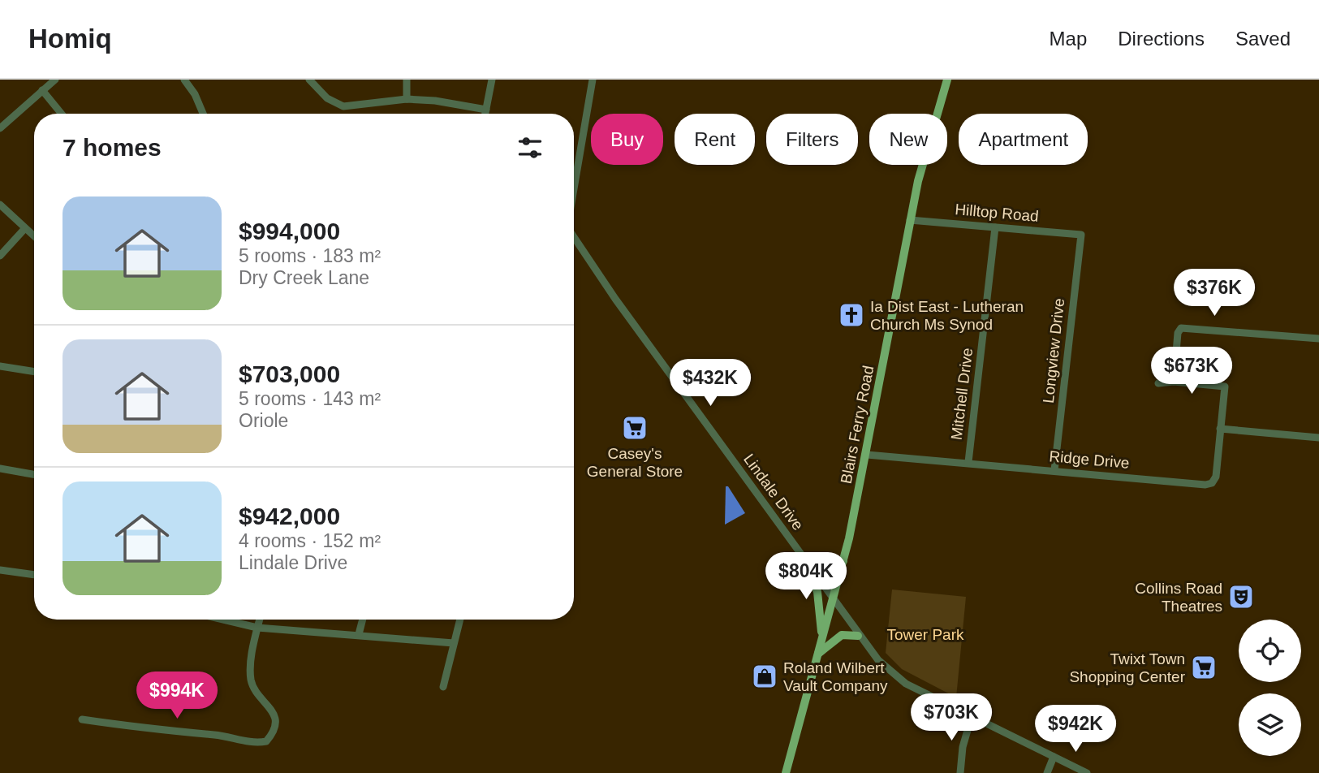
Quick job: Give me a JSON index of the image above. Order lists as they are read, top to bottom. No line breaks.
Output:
{"streets":{"main road":["Blairs Ferry Road"],"street":["Hilltop Road","Longview Drive","Mitchell Drive","Ridge Drive","Lindale Drive"]},"crossings":[["Hilltop Road","Longview Drive"],["Hilltop Road","Mitchell Drive"],["Hilltop Road","Blairs Ferry Road"],["Longview Drive","Ridge Drive"],["Mitchell Drive","Ridge Drive"],["Blairs Ferry Road","Ridge Drive"],["Blairs Ferry Road","Lindale Drive"]],"parks":["Tower Park"],"places":{"church":["Ia Dist East - Lutheran Church Ms Synod"],"supermarket":["Casey's General Store","Twixt Town Shopping Center"],"theatre":["Collins Road Theatres"],"shop":["Roland Wilbert Vault Company"]},"page":{"header":"Homiq","nav":["Map","Directions","Saved"],"chip":["Buy","Rent","Filters","New","Apartment"],"heading":"7 homes","list":[{"name":"$994,000","note":"5 rooms · 183 m² · Dry Creek Lane"},{"name":"$703,000","note":"5 rooms · 143 m² · Oriole"},{"name":"$942,000","note":"4 rooms · 152 m² · Lindale Drive"}],"price":["$376K","$673K","$432K","$804K","$994K","$703K","$942K"]}}
